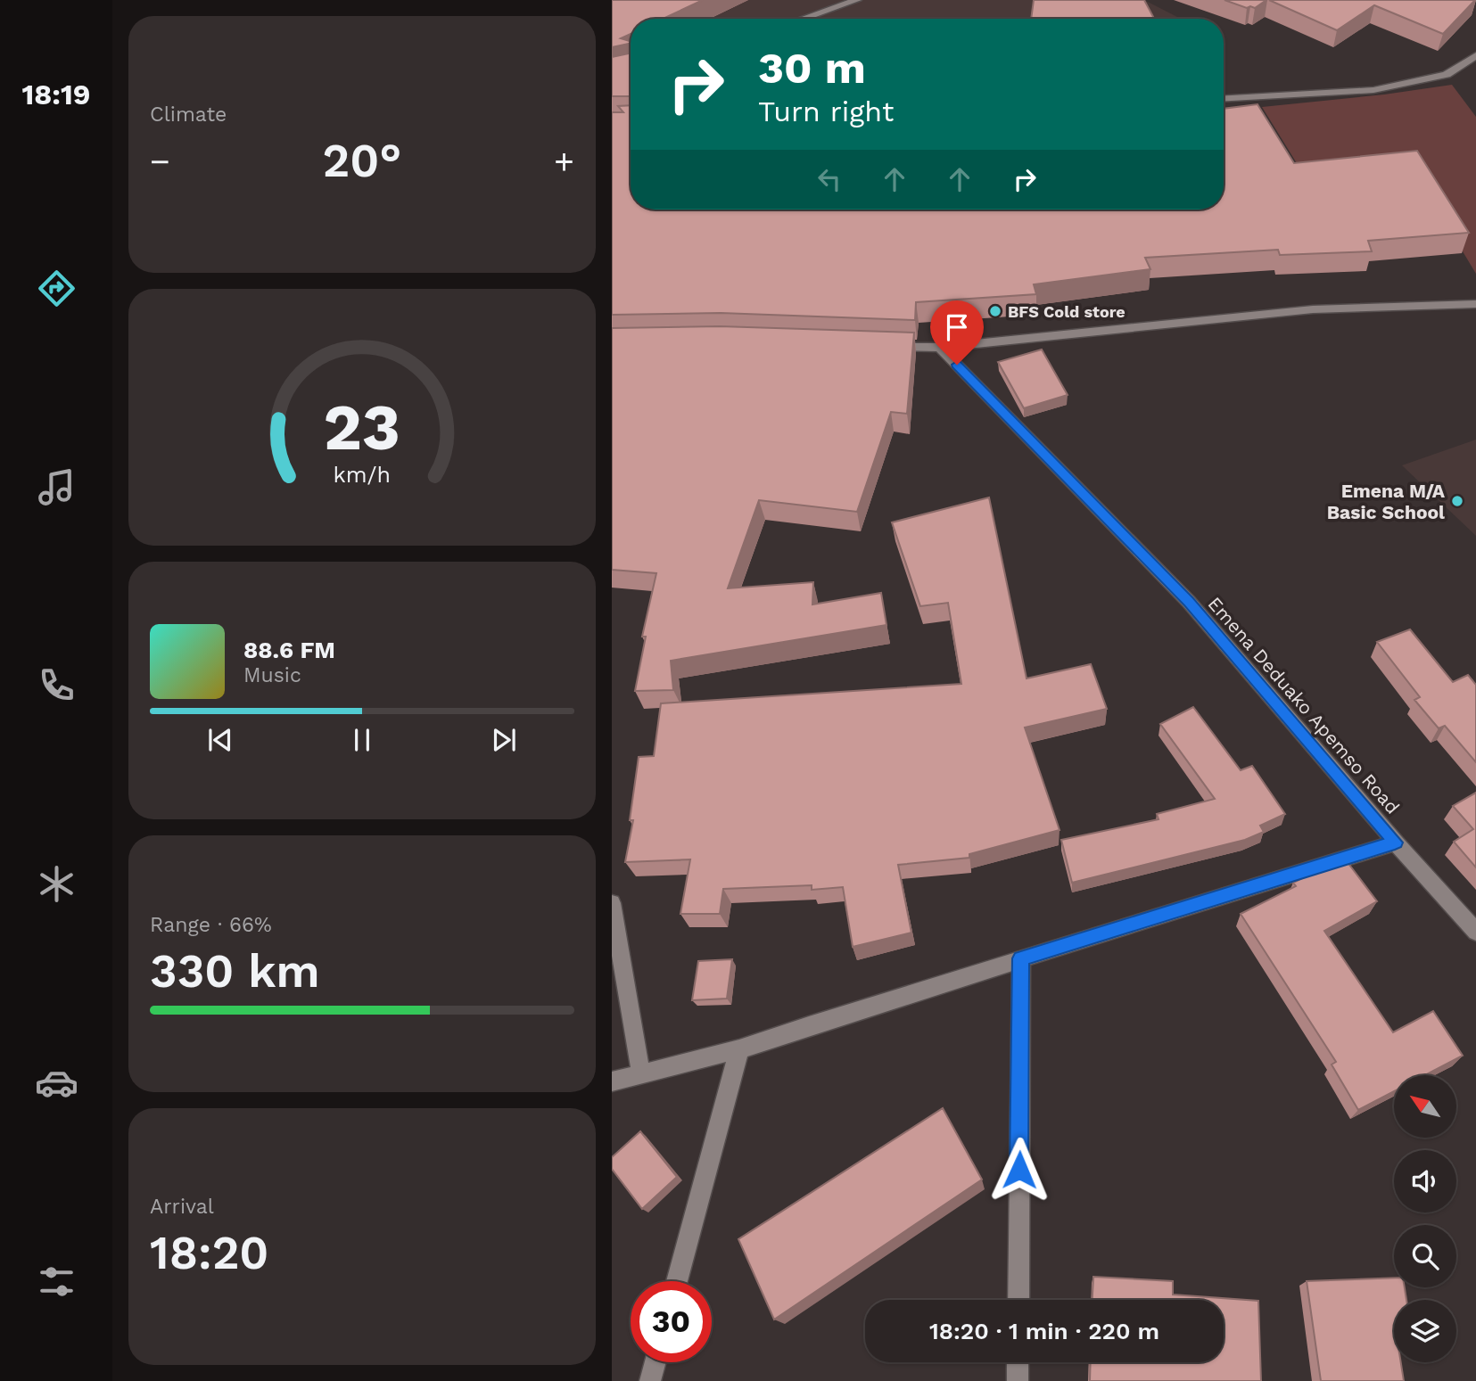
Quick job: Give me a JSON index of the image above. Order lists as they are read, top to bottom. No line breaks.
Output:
{"streets":{"street":["Emena Deduako Apemso Road"]},"places":["BFS Cold store","Emena M/A Basic School"],"north":"top left","page":{"tabs":"18:19","tile":["Climate",["Range · 66%","330 km"],["Arrival","18:20"]],"turn":["30 m","Turn right"],"heat":["−","20°","+"],"song":["88.6 FM","Music"],"limit":"30","trip":"18:20 · 1 min · 220 m","gauge":["23","km/h"]}}
